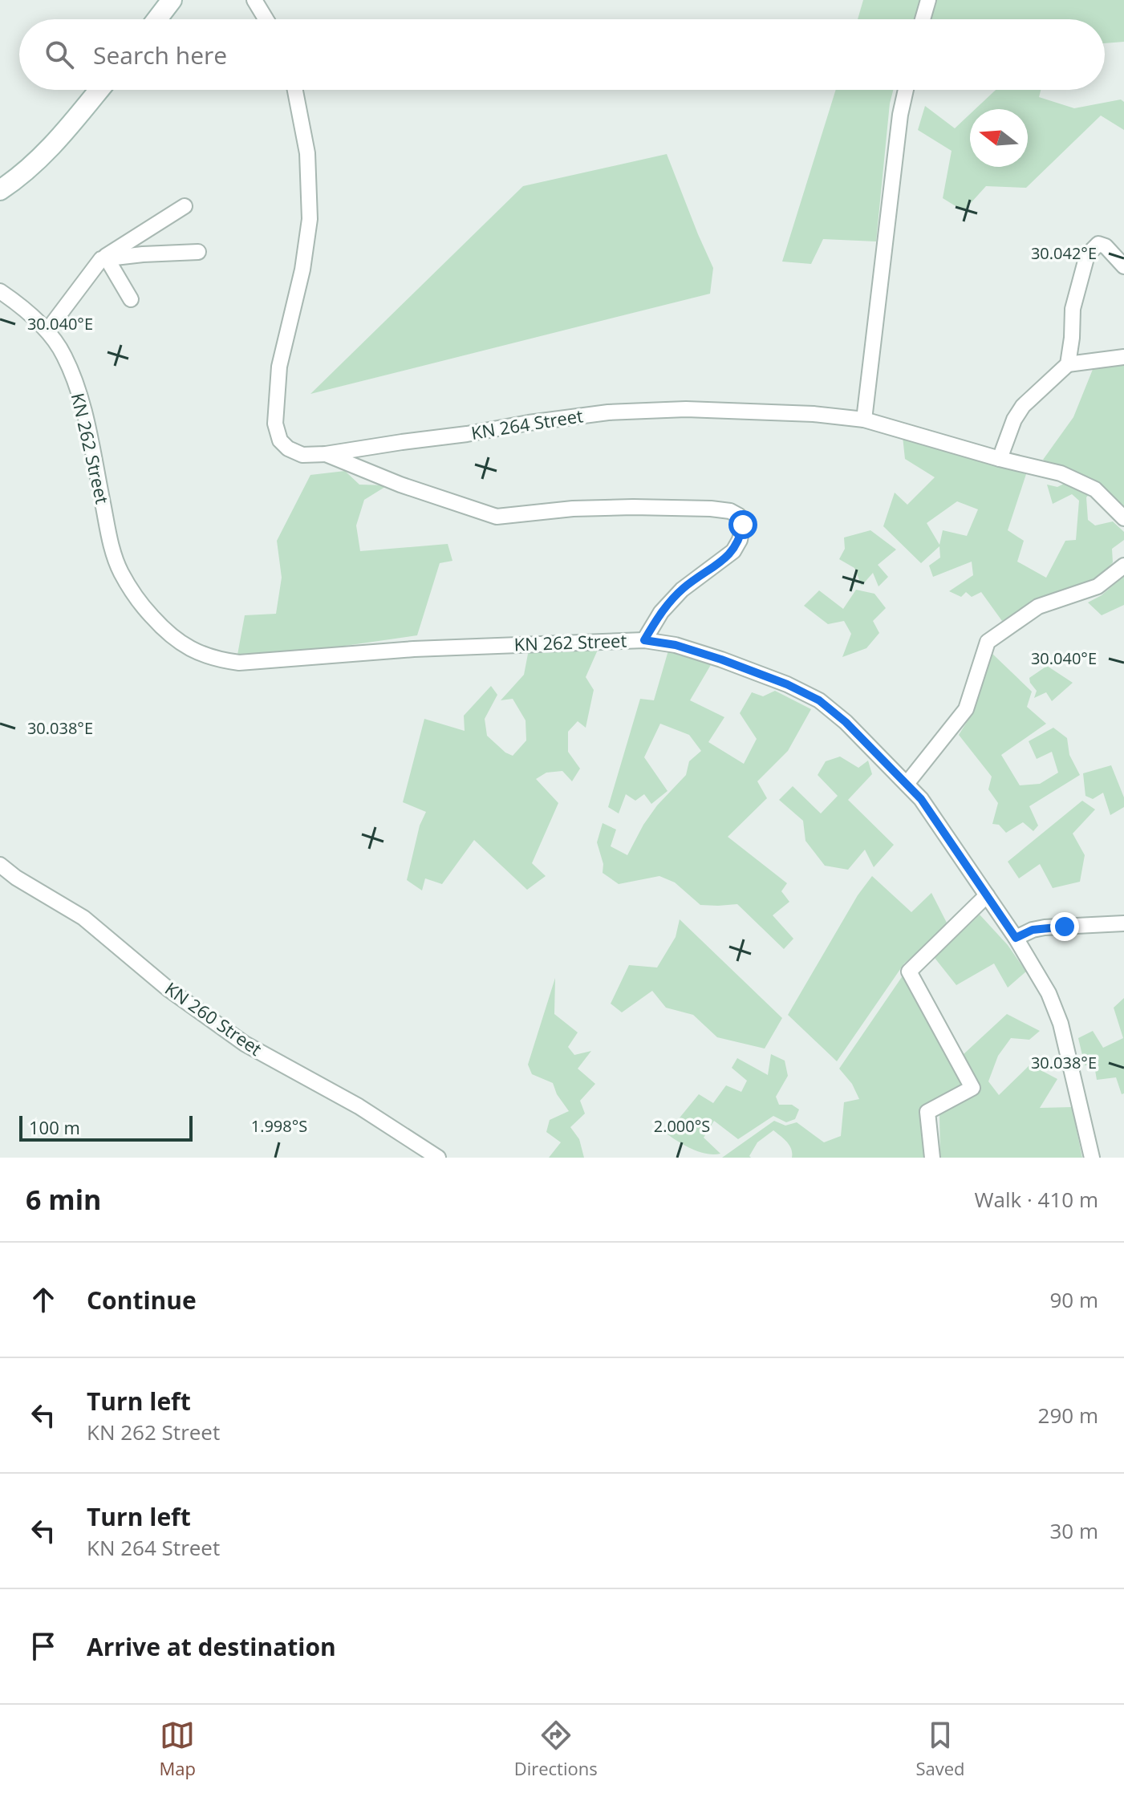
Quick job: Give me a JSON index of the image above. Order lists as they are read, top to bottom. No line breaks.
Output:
{"streets":{"street":["KN 264 Street","KN 262 Street","KN 260 Street"]},"scale_bar":"100 m","north":"left","page":{"search":"Search here","scale":"100 m","heading":["6 min","Walk · 410 m"],"list":[["Continue","90 m"],["Turn left","KN 262 Street","290 m"],["Turn left","KN 264 Street","30 m"],"Arrive at destination"],"nav":["Map","Directions","Saved"]},"coordinates":["30.042°E","30.040°E","30.038°E","1.998°S","2.000°S"]}
